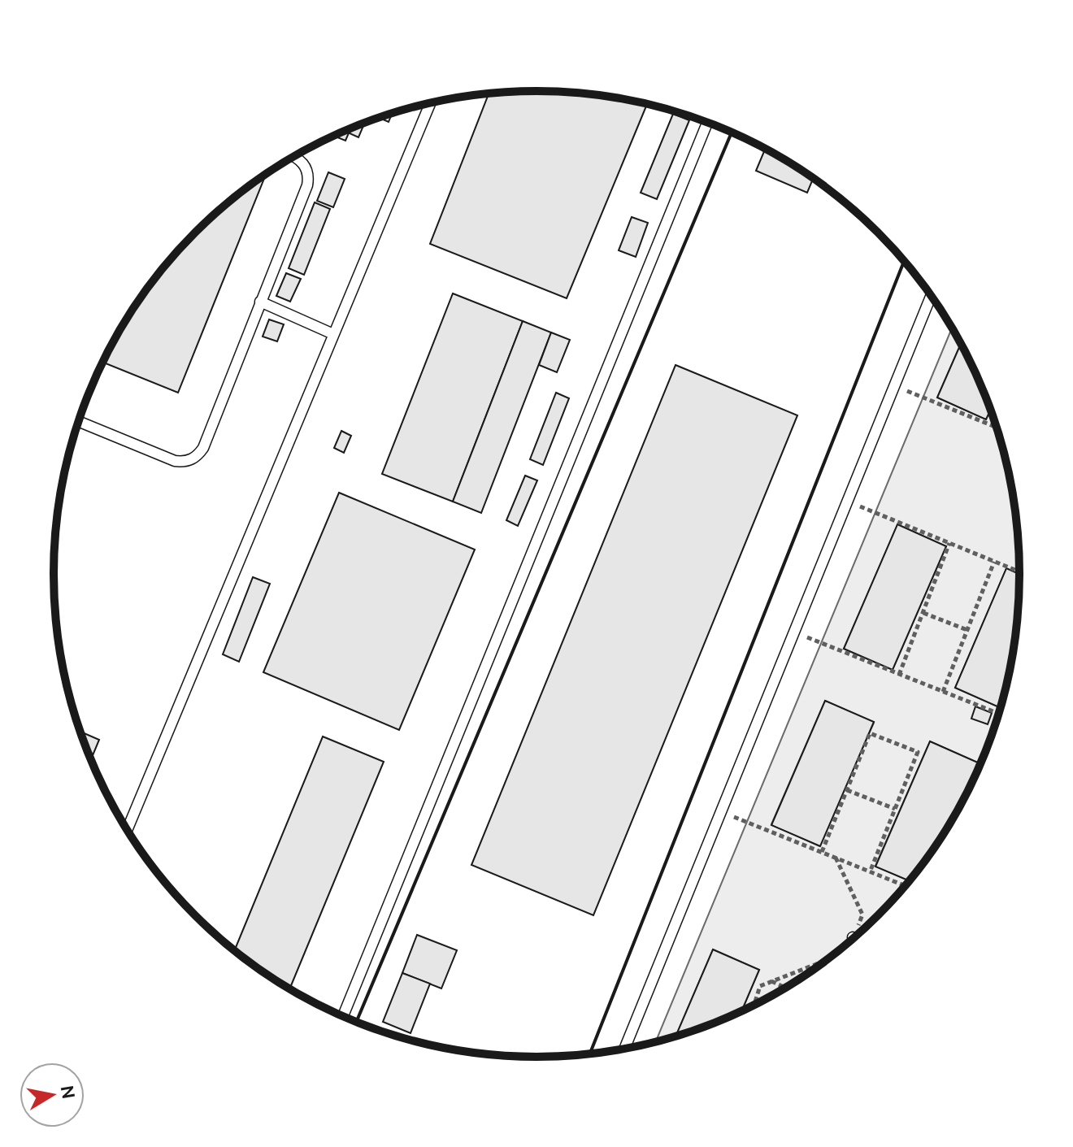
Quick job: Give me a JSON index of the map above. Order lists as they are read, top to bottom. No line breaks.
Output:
{"north":"right"}
